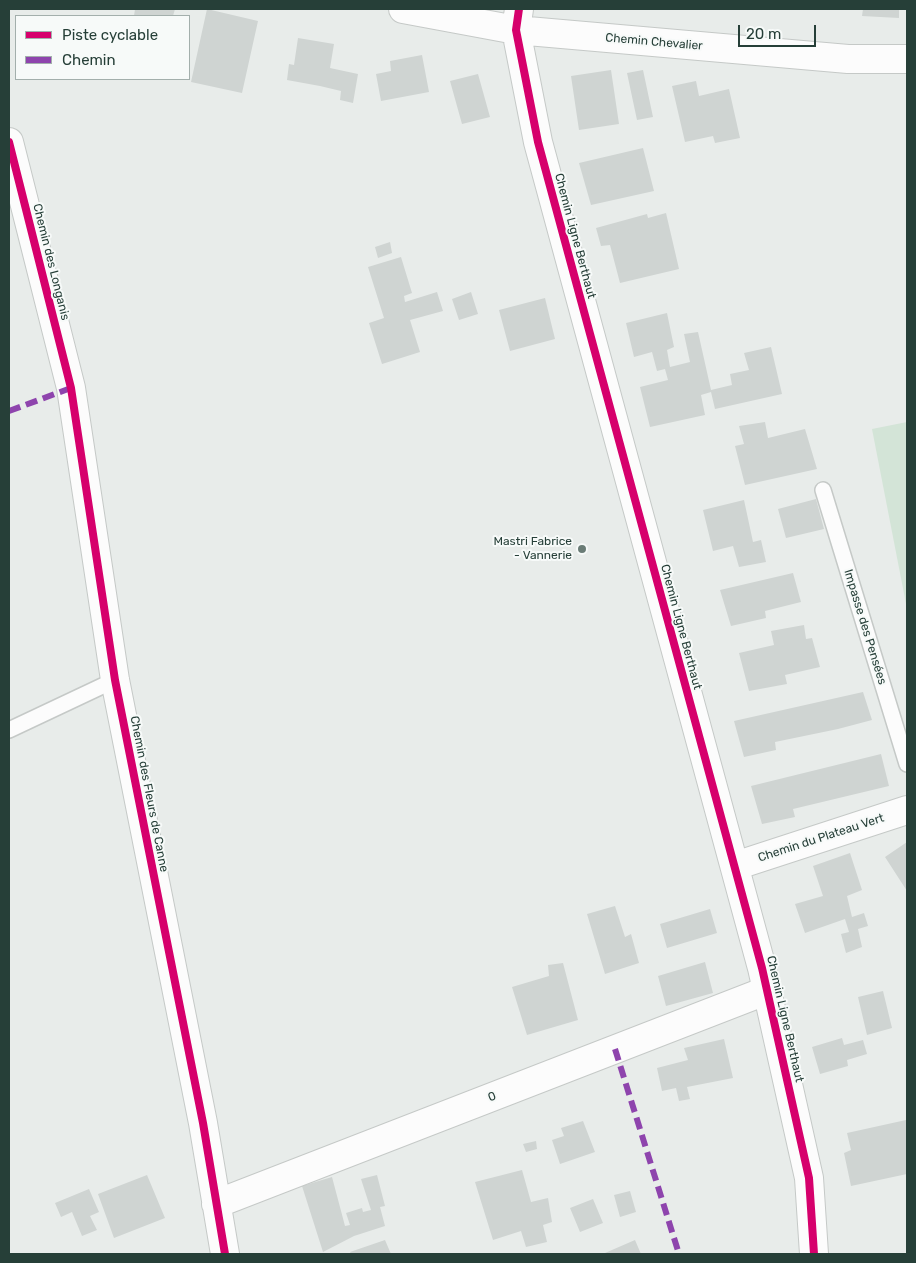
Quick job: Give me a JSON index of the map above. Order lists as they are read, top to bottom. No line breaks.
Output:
{"streets":{"street":["Chemin Chevalier","Chemin Ligne Berthaut","Chemin des Longanis","Chemin des Fleurs de Canne","Chemin du Plateau Vert","0"],"lane":["Impasse des Pensées"]},"crossings":[["Chemin Chevalier","Chemin Ligne Berthaut"],["Chemin Ligne Berthaut","Chemin du Plateau Vert"],["Chemin Ligne Berthaut","0"],["Chemin des Longanis","Chemin des Fleurs de Canne"],["Chemin des Fleurs de Canne","0"]],"places":["Mastri Fabrice - Vannerie"],"legend":["Piste cyclable","Chemin"],"scale_bar":"20 m"}
